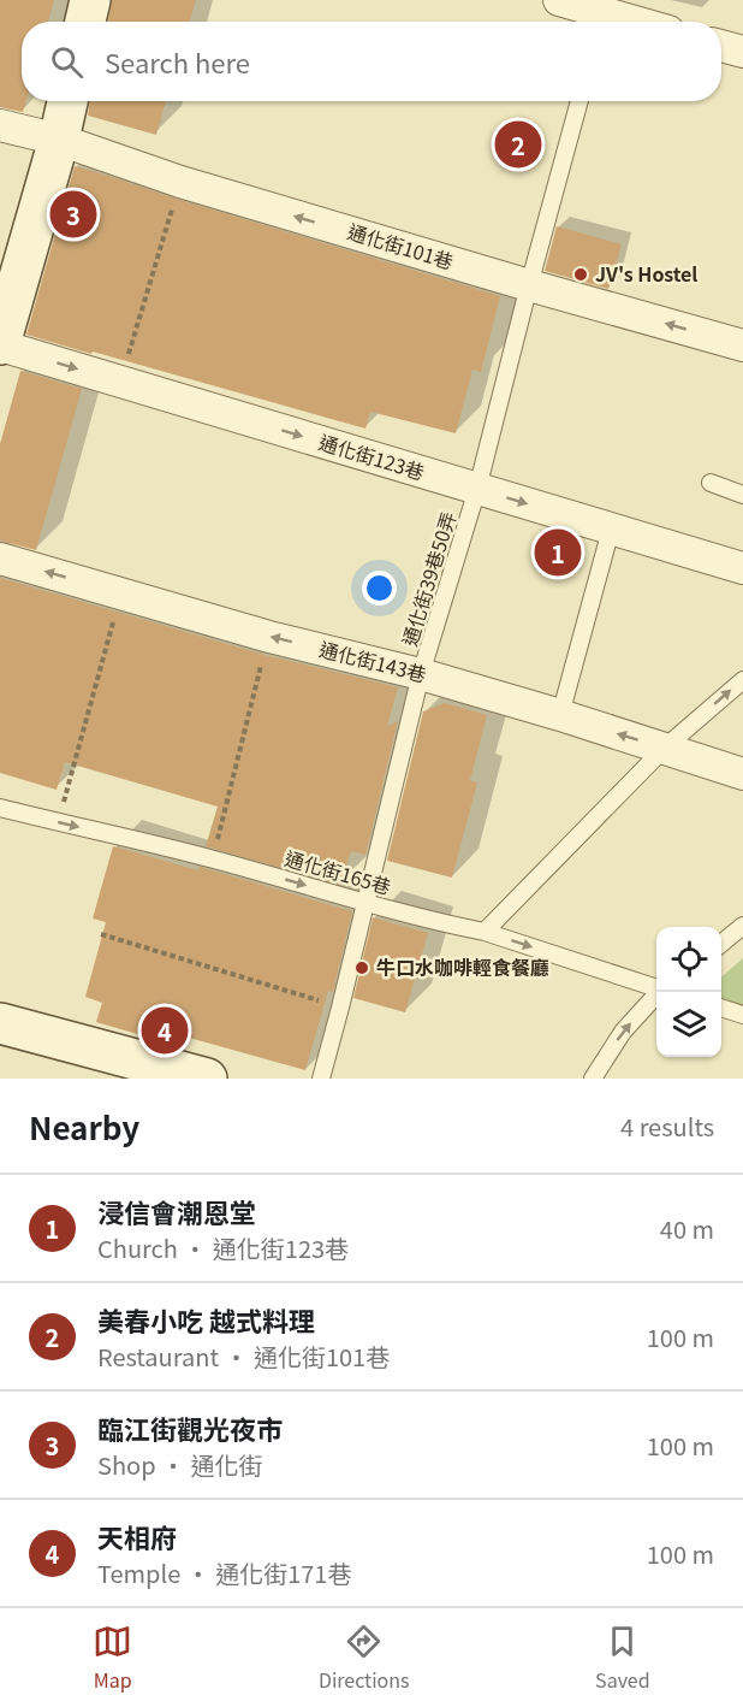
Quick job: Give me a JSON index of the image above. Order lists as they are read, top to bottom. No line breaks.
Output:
{"streets":{"street":["通化街101巷","通化街123巷","通化街143巷"],"lane":["通化街39巷50弄","通化街165巷"]},"crossings":[["通化街101巷","通化街39巷50弄"],["通化街123巷","通化街39巷50弄"],["通化街39巷50弄","通化街143巷"],["通化街39巷50弄","通化街165巷"]],"one_way":["通化街101巷","通化街123巷","通化街143巷","通化街165巷"],"places":["JV's Hostel","牛口水咖啡輕食餐廳"],"page":{"search":"Search here","pins":["2","3","1","4"],"heading":["Nearby","4 results"],"list":[{"mark":"1","name":"浸信會潮恩堂","note":"Church · 通化街123巷","value":"40 m"},{"mark":"2","name":"美春小吃 越式料理","note":"Restaurant · 通化街101巷","value":"100 m"},{"mark":"3","name":"臨江街觀光夜市","note":"Shop · 通化街","value":"100 m"},{"mark":"4","name":"天相府","note":"Temple · 通化街171巷","value":"100 m"}],"nav":["Map","Directions","Saved"]}}
